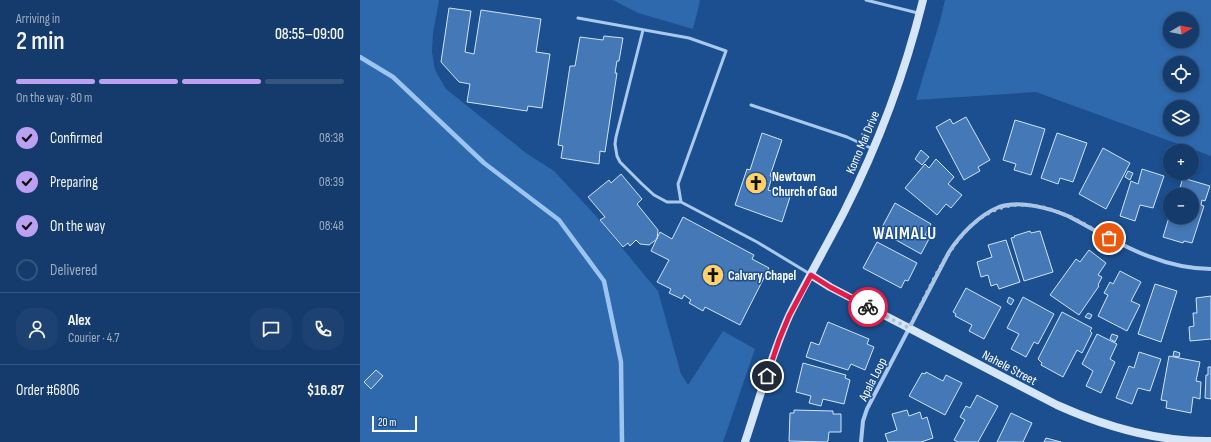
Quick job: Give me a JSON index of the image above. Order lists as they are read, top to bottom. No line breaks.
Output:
{"streets":{"street":["Komo Mai Drive","Nahele Street","Apala Loop"]},"crossings":[["Komo Mai Drive","Nahele Street"],["Nahele Street","Apala Loop"]],"districts":["WAIMALU"],"places":{"church":["Newtown Church of God","Calvary Chapel"]},"scale_bar":"20 m","north":"right","page":{"heading":["2 min","Arriving in","08:55–09:00"],"panel":["Alex","Courier · 4.7","Order #6806","$16.87"],"map_buttons":["+","−"],"bar":"On the way · 80 m","list":[["Confirmed","08:38"],["Preparing","08:39"],["On the way","08:48"],"Delivered"],"scale":"20 m"}}
